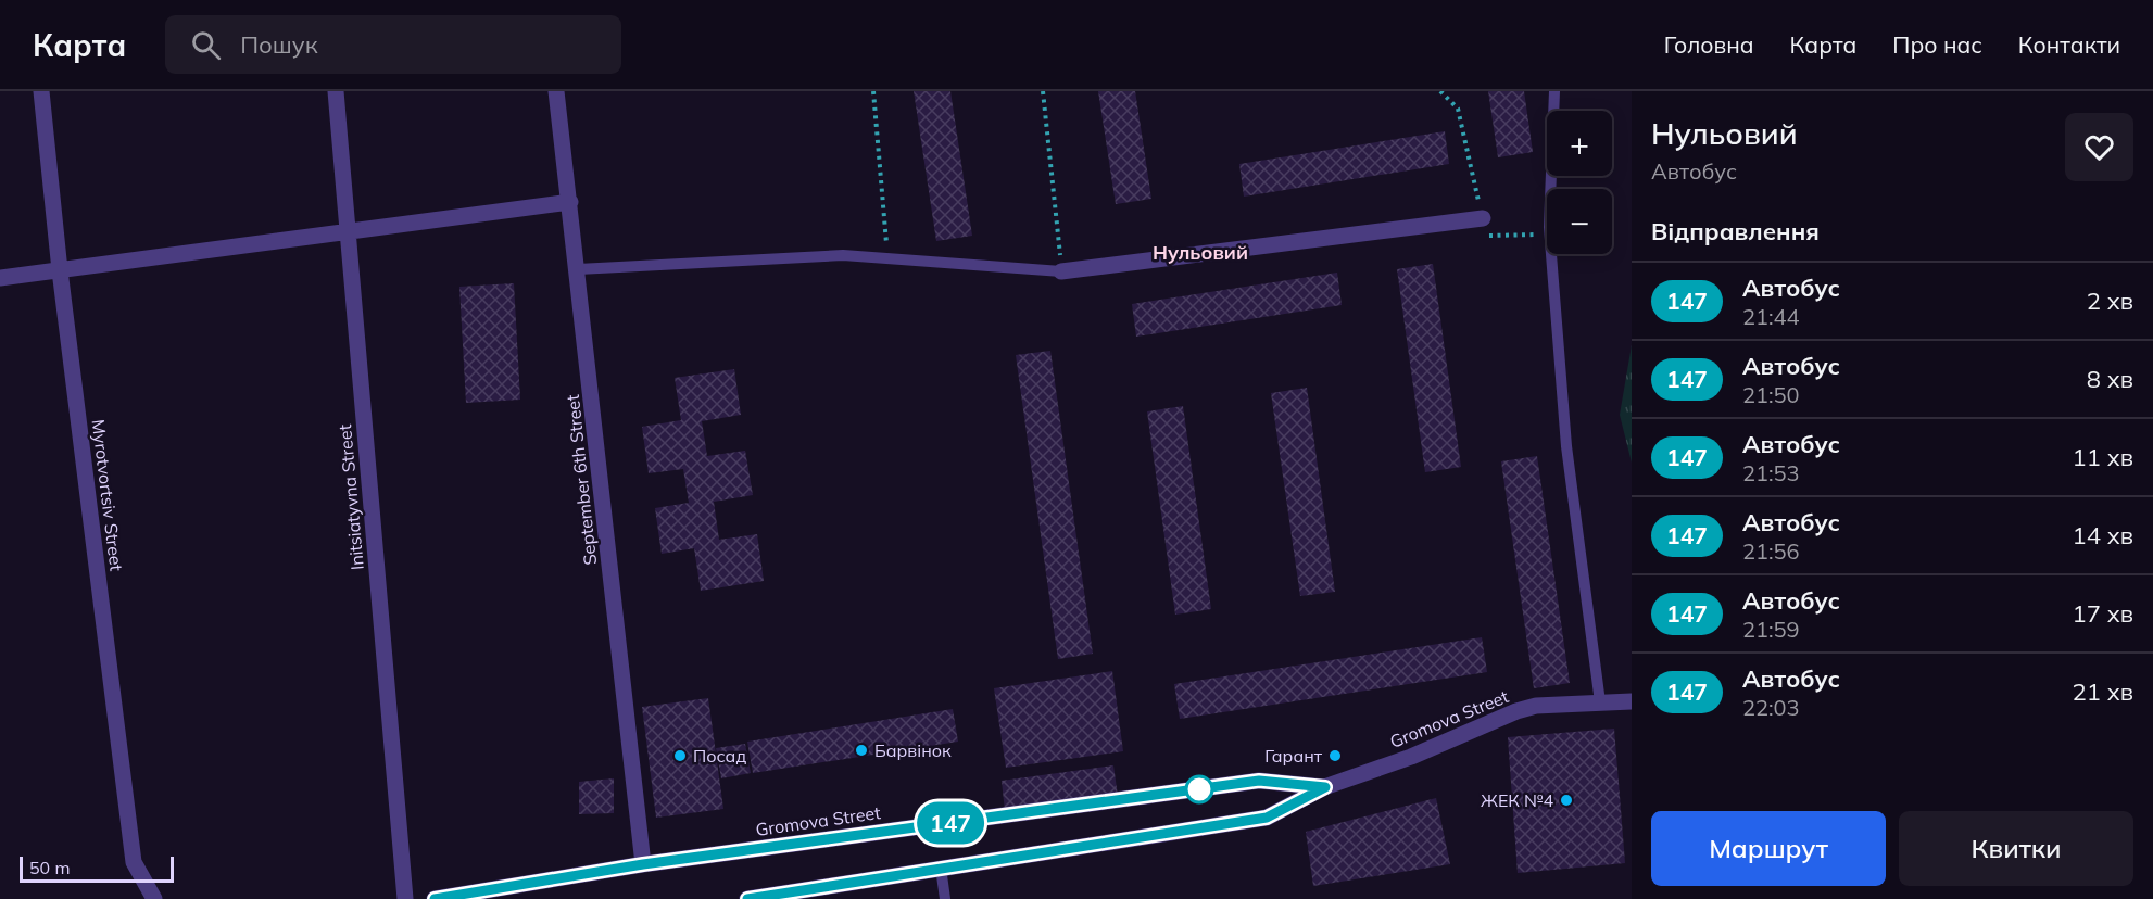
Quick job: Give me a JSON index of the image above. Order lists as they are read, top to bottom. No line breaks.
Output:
{"streets":{"street":["September 6th Street","Myrotvortsiv Street","Initsiatyvna Street","Gromova Street"]},"crossings":[["September 6th Street","Gromova Street"]],"districts":["Нульовий"],"places":["Барвінок","Посад","Гарант","ЖЕК №4"],"lines":["bus line 147"],"scale_bar":"50 m","page":{"header":"Карта","search":"Пошук","nav":["Головна","Карта","Про нас","Контакти"],"on_map":"147","heading":[["Нульовий","Автобус"],"Відправлення"],"map_buttons":["+","−"],"list":[{"mark":"147","name":"Автобус","note":"21:44","value":"2 хв"},{"mark":"147","name":"Автобус","note":"21:50","value":"8 хв"},{"mark":"147","name":"Автобус","note":"21:53","value":"11 хв"},{"mark":"147","name":"Автобус","note":"21:56","value":"14 хв"},{"mark":"147","name":"Автобус","note":"21:59","value":"17 хв"},{"mark":"147","name":"Автобус","note":"22:03","value":"21 хв"}],"buttons":["Маршрут","Квитки"],"scale":"50 m"}}
